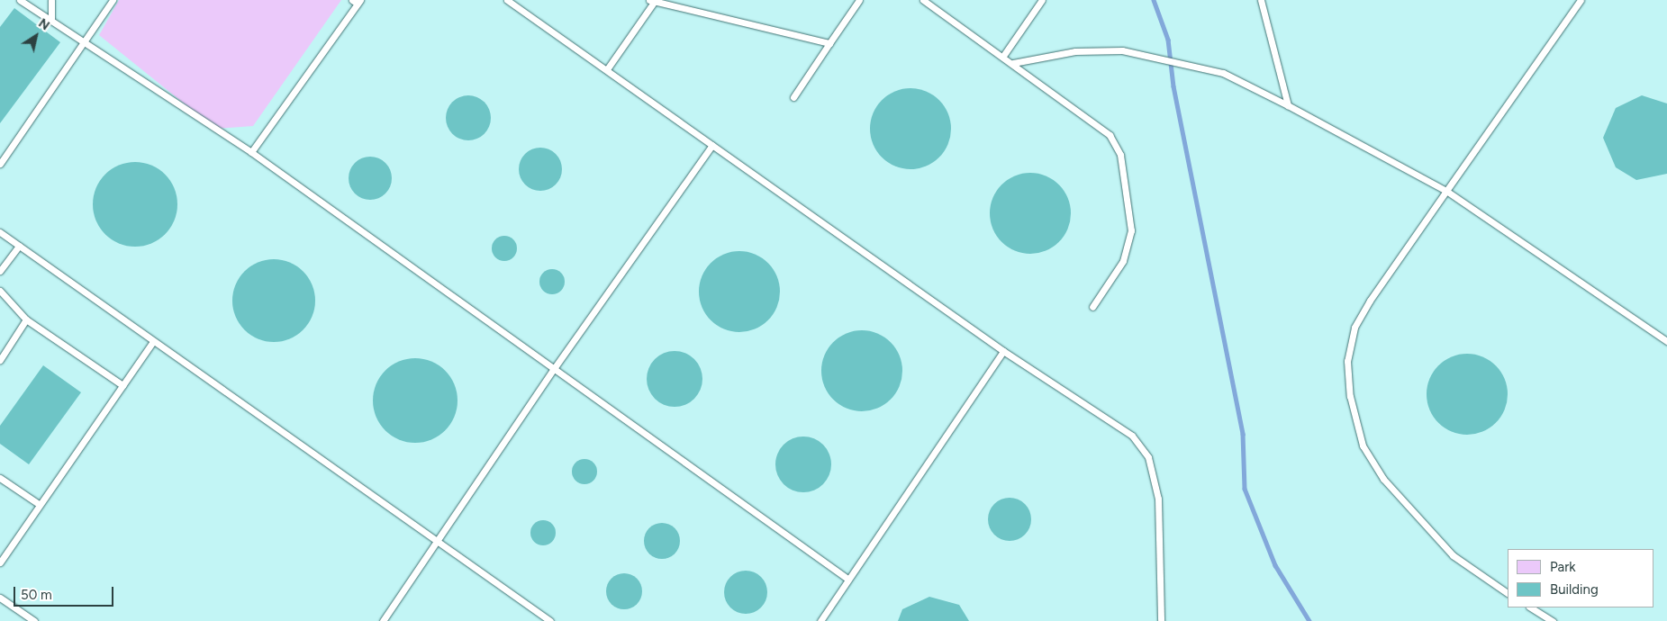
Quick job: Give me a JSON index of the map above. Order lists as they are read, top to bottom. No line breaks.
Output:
{"legend":["Park","Building"],"scale_bar":"50 m","north":"top right"}
